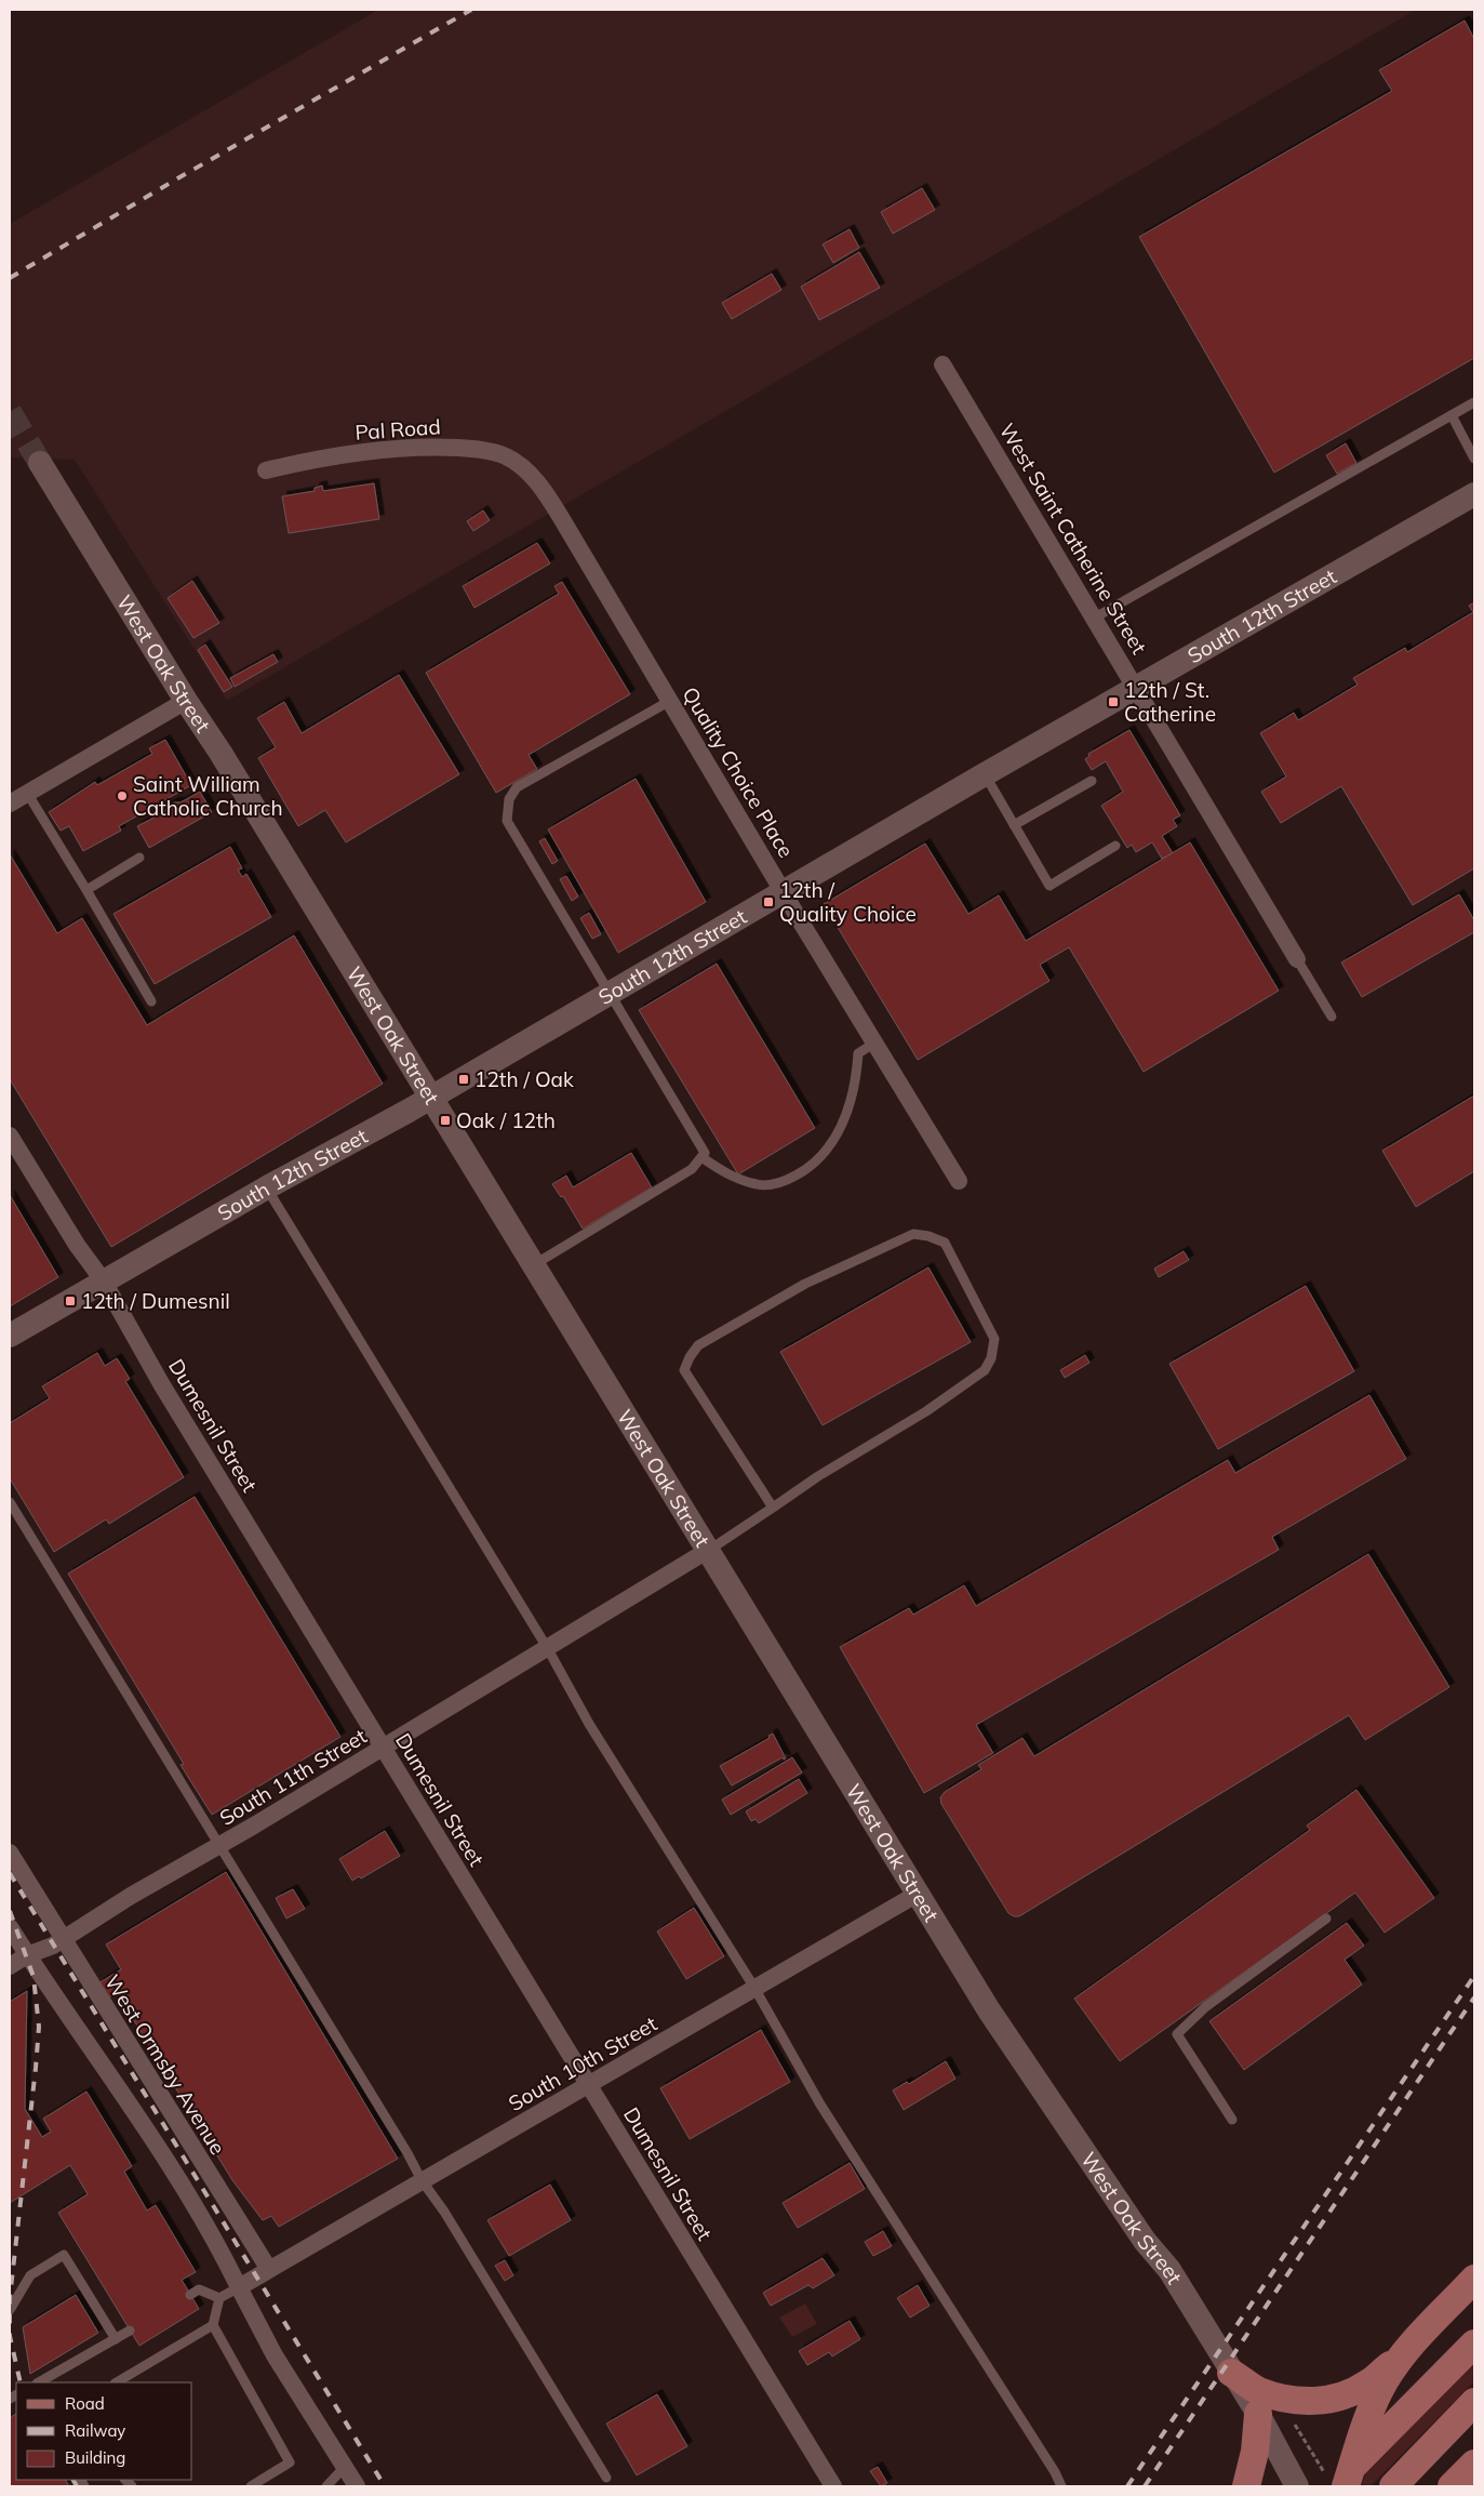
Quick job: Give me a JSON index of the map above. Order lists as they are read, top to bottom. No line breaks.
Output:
{"streets":{"main road":["South 12th Street","West Oak Street"],"street":["Pal Road","West Saint Catherine Street","Quality Choice Place","Dumesnil Street","South 11th Street","South 10th Street","West Ormsby Avenue"]},"crossings":[["Pal Road","Quality Choice Place"],["West Saint Catherine Street","South 12th Street"],["South 12th Street","West Oak Street"],["South 12th Street","Quality Choice Place"],["South 12th Street","Dumesnil Street"],["West Oak Street","South 11th Street"],["West Oak Street","South 10th Street"],["Dumesnil Street","South 11th Street"],["Dumesnil Street","South 10th Street"],["South 11th Street","West Ormsby Avenue"],["South 10th Street","West Ormsby Avenue"]],"places":{"transit":["12th / St. Catherine","12th / Quality Choice","12th / Oak","Oak / 12th","12th / Dumesnil"],"other":["Saint William Catholic Church"]},"legend":["Road","Railway","Building"]}
